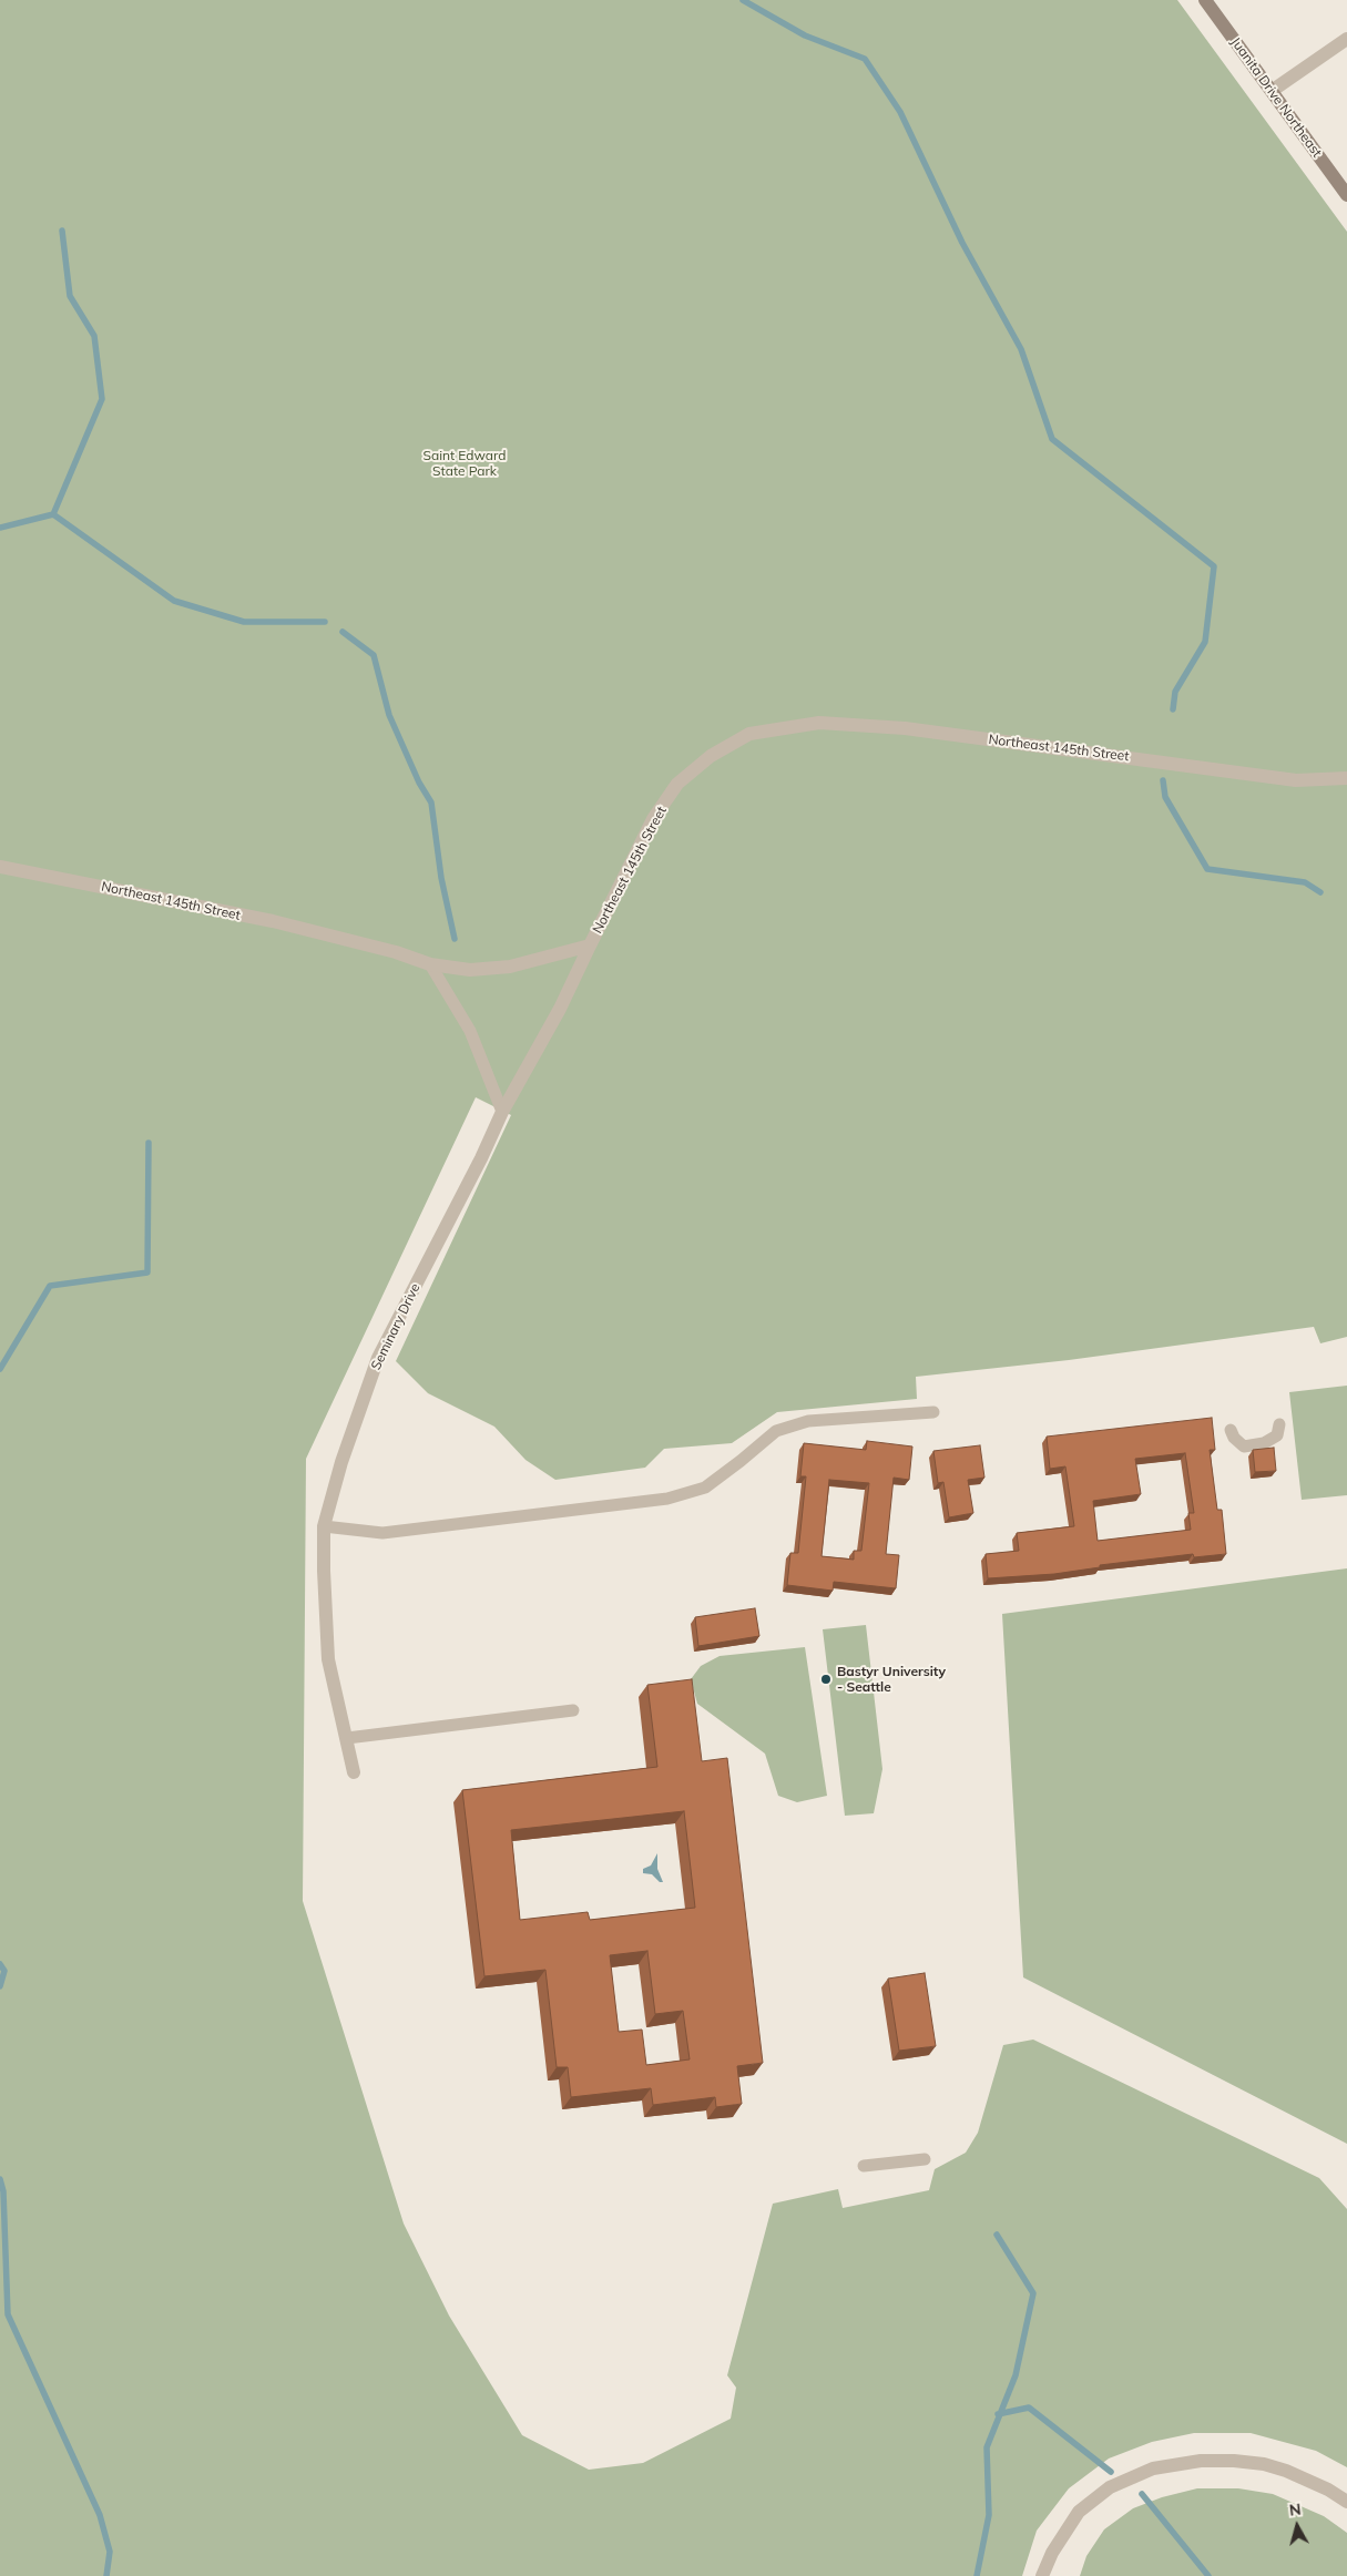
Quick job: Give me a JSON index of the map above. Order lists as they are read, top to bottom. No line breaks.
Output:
{"streets":{"main road":["Juanita Drive Northeast"],"street":["Northeast 145th Street","Seminary Drive"]},"crossings":[["Northeast 145th Street","Seminary Drive"]],"parks":["Saint Edward State Park"],"places":["Bastyr University - Seattle"],"north":"top"}
